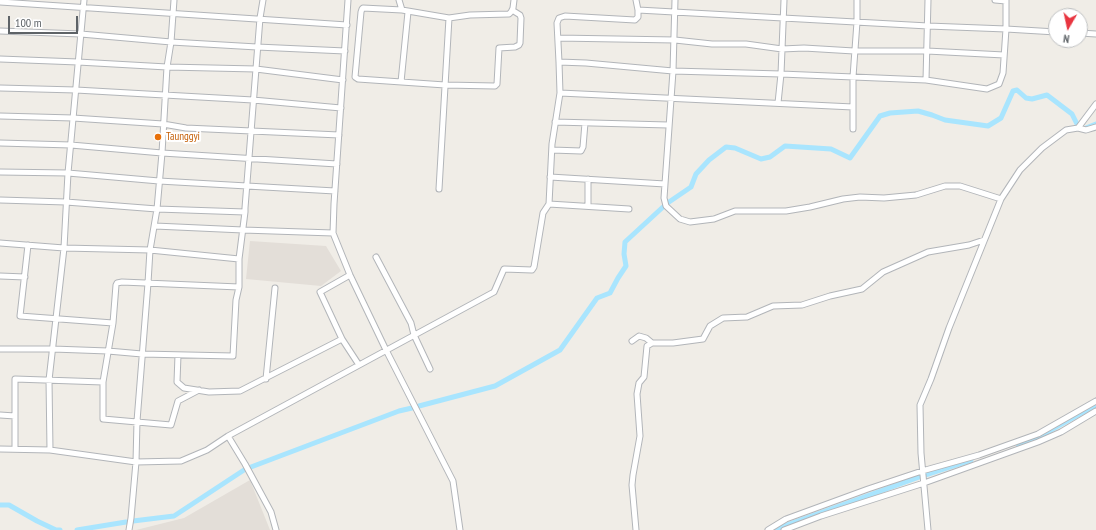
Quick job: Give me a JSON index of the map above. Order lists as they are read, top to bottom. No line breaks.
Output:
{"places":["Taunggyi"],"scale_bar":"100 m","north":"bottom"}
